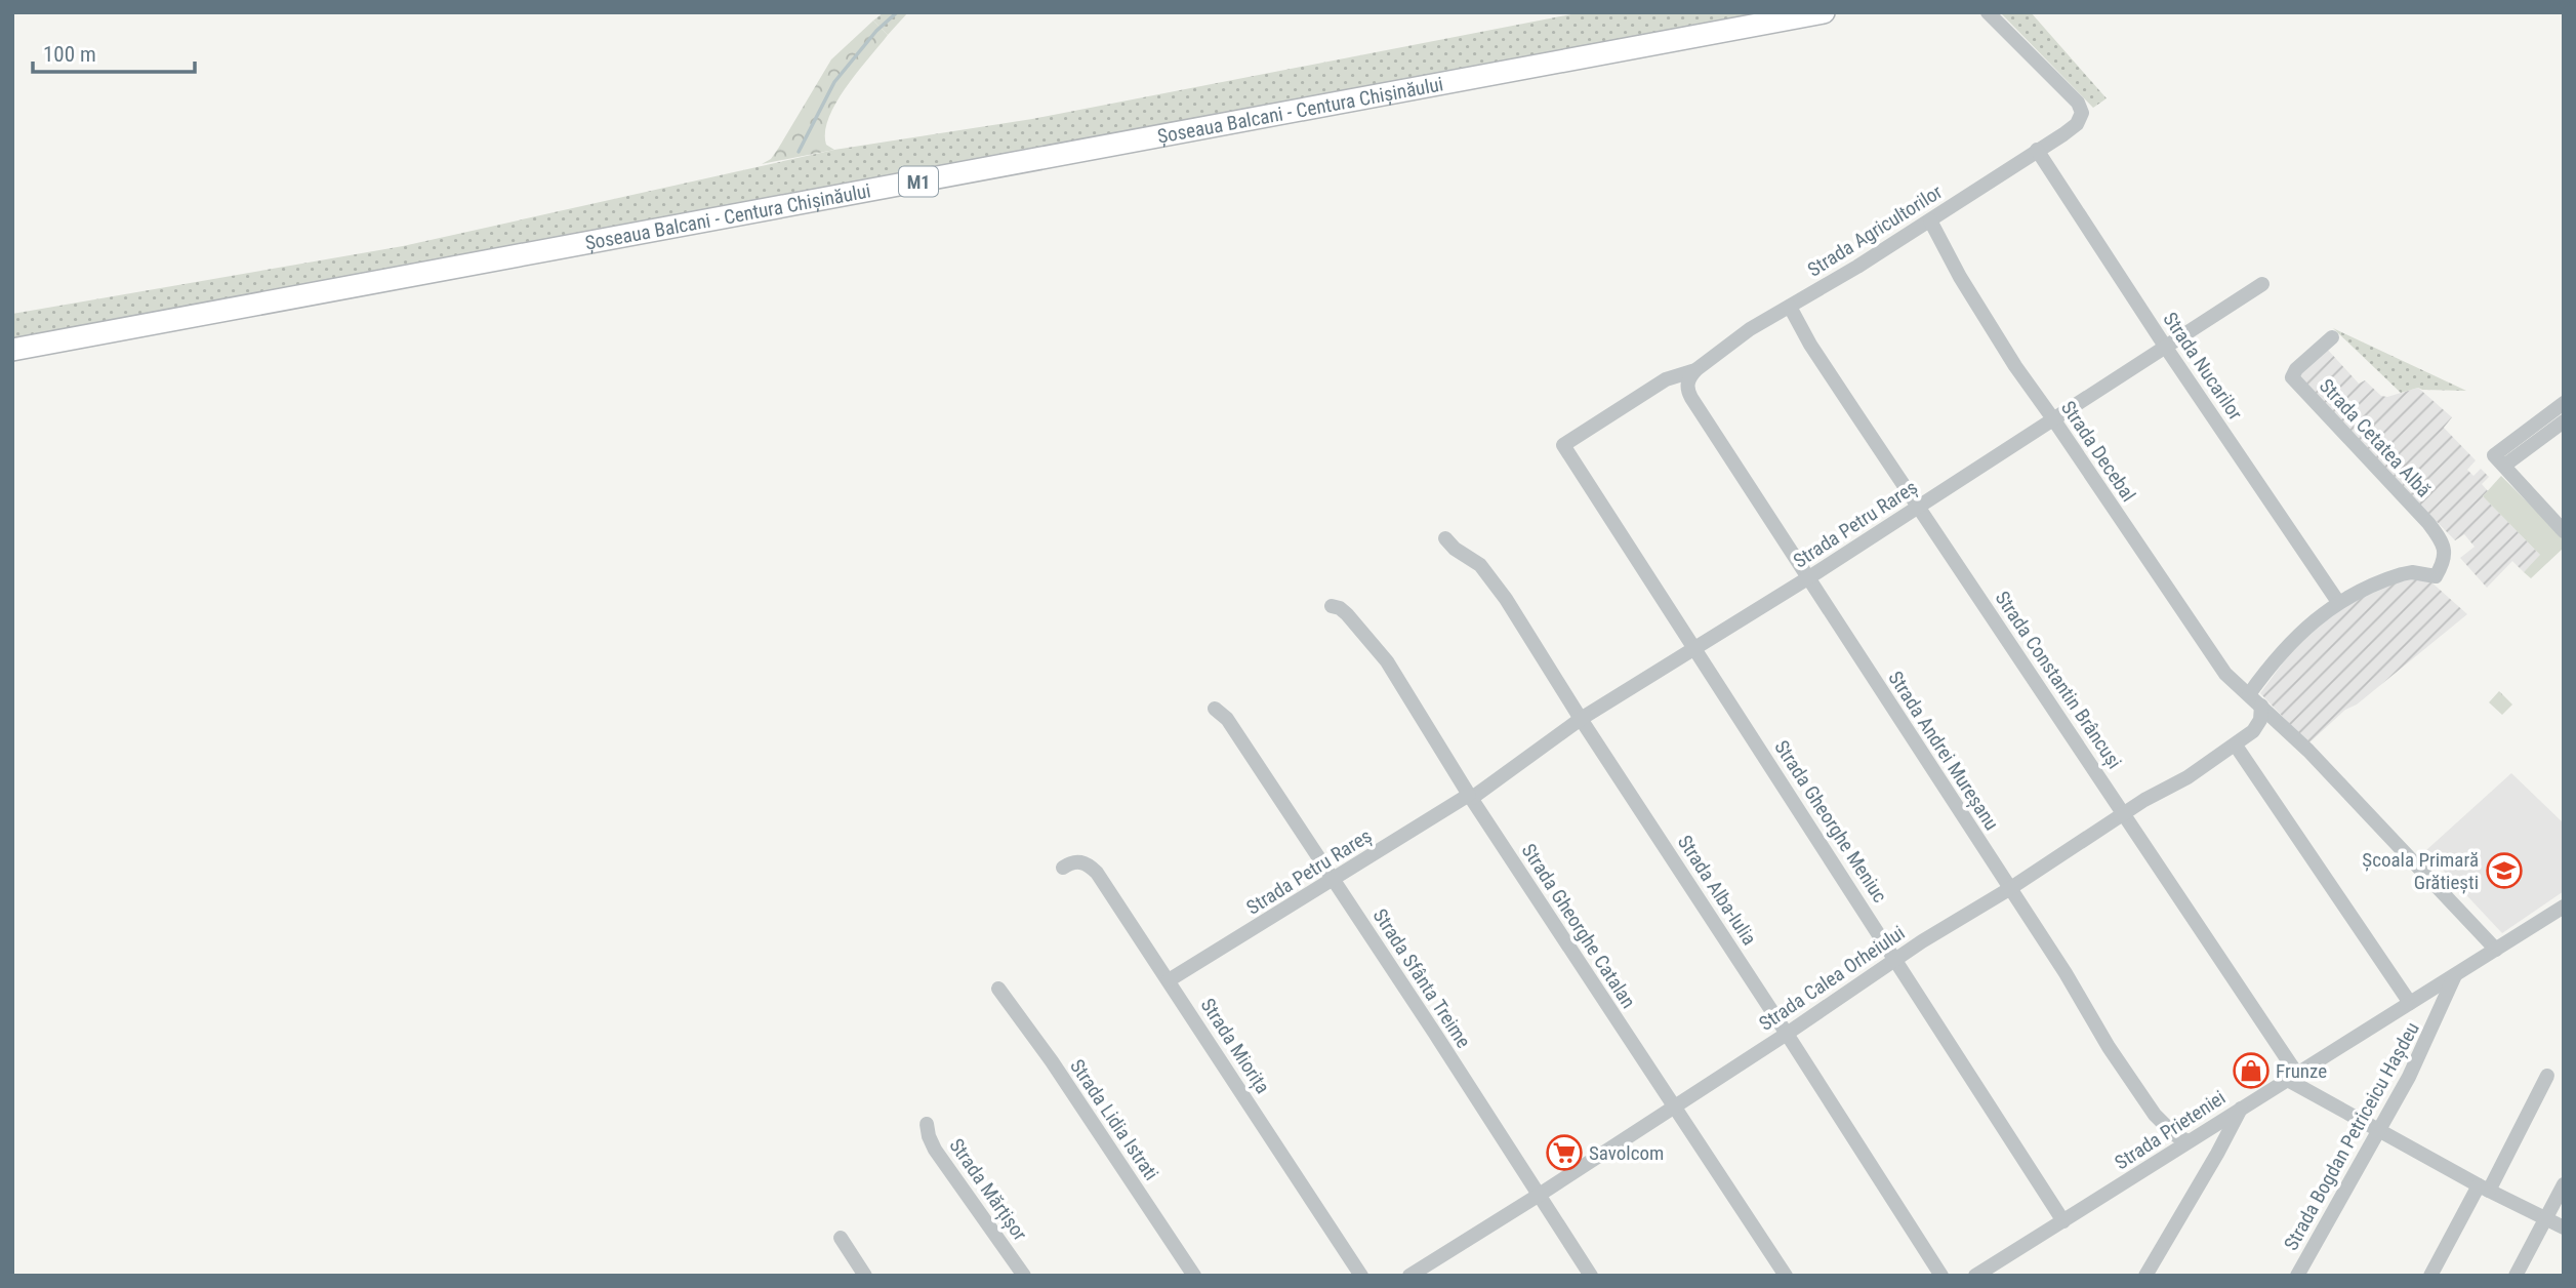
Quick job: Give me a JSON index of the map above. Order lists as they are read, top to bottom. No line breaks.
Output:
{"streets":{"highway":["Șoseaua Balcani - Centura Chișinăului","M1"],"street":["Strada Agricultorilor","Strada Nucarilor","Strada Cetatea Albă","Strada Decebal","Strada Petru Rareș","Strada Constantin Brâncuși","Strada Andrei Mureșanu","Strada Gheorghe Meniuc","Strada Alba-Iulia","Strada Gheorghe Catalan","Strada Sfânta Treime","Strada Calea Orheiului","Strada Miorița","Strada Lidia Istrati","Strada Prieteniei","Strada Bogdan Petriceicu Hașdeu","Strada Mărțișor"]},"crossings":[["Strada Agricultorilor","Strada Nucarilor"],["Strada Agricultorilor","Strada Decebal"],["Strada Agricultorilor","Strada Constantin Brâncuși"],["Strada Agricultorilor","Strada Andrei Mureșanu"],["Strada Agricultorilor","Strada Gheorghe Meniuc"],["Strada Nucarilor","Strada Cetatea Albă"],["Strada Nucarilor","Strada Petru Rareș"],["Strada Decebal","Strada Petru Rareș"],["Strada Petru Rareș","Strada Constantin Brâncuși"],["Strada Petru Rareș","Strada Andrei Mureșanu"],["Strada Petru Rareș","Strada Gheorghe Meniuc"],["Strada Petru Rareș","Strada Alba-Iulia"],["Strada Petru Rareș","Strada Gheorghe Catalan"],["Strada Petru Rareș","Strada Sfânta Treime"],["Strada Petru Rareș","Strada Miorița"],["Strada Constantin Brâncuși","Strada Calea Orheiului"],["Strada Constantin Brâncuși","Strada Prieteniei"],["Strada Andrei Mureșanu","Strada Calea Orheiului"],["Strada Andrei Mureșanu","Strada Prieteniei"],["Strada Gheorghe Meniuc","Strada Calea Orheiului"],["Strada Gheorghe Meniuc","Strada Prieteniei"],["Strada Alba-Iulia","Strada Calea Orheiului"],["Strada Gheorghe Catalan","Strada Calea Orheiului"],["Strada Sfânta Treime","Strada Calea Orheiului"],["Strada Prieteniei","Strada Bogdan Petriceicu Hașdeu"]],"places":{"school or university":["Școala Primară Grătiești"],"shop":["Frunze"],"supermarket":["Savolcom"]},"scale_bar":"100 m"}
